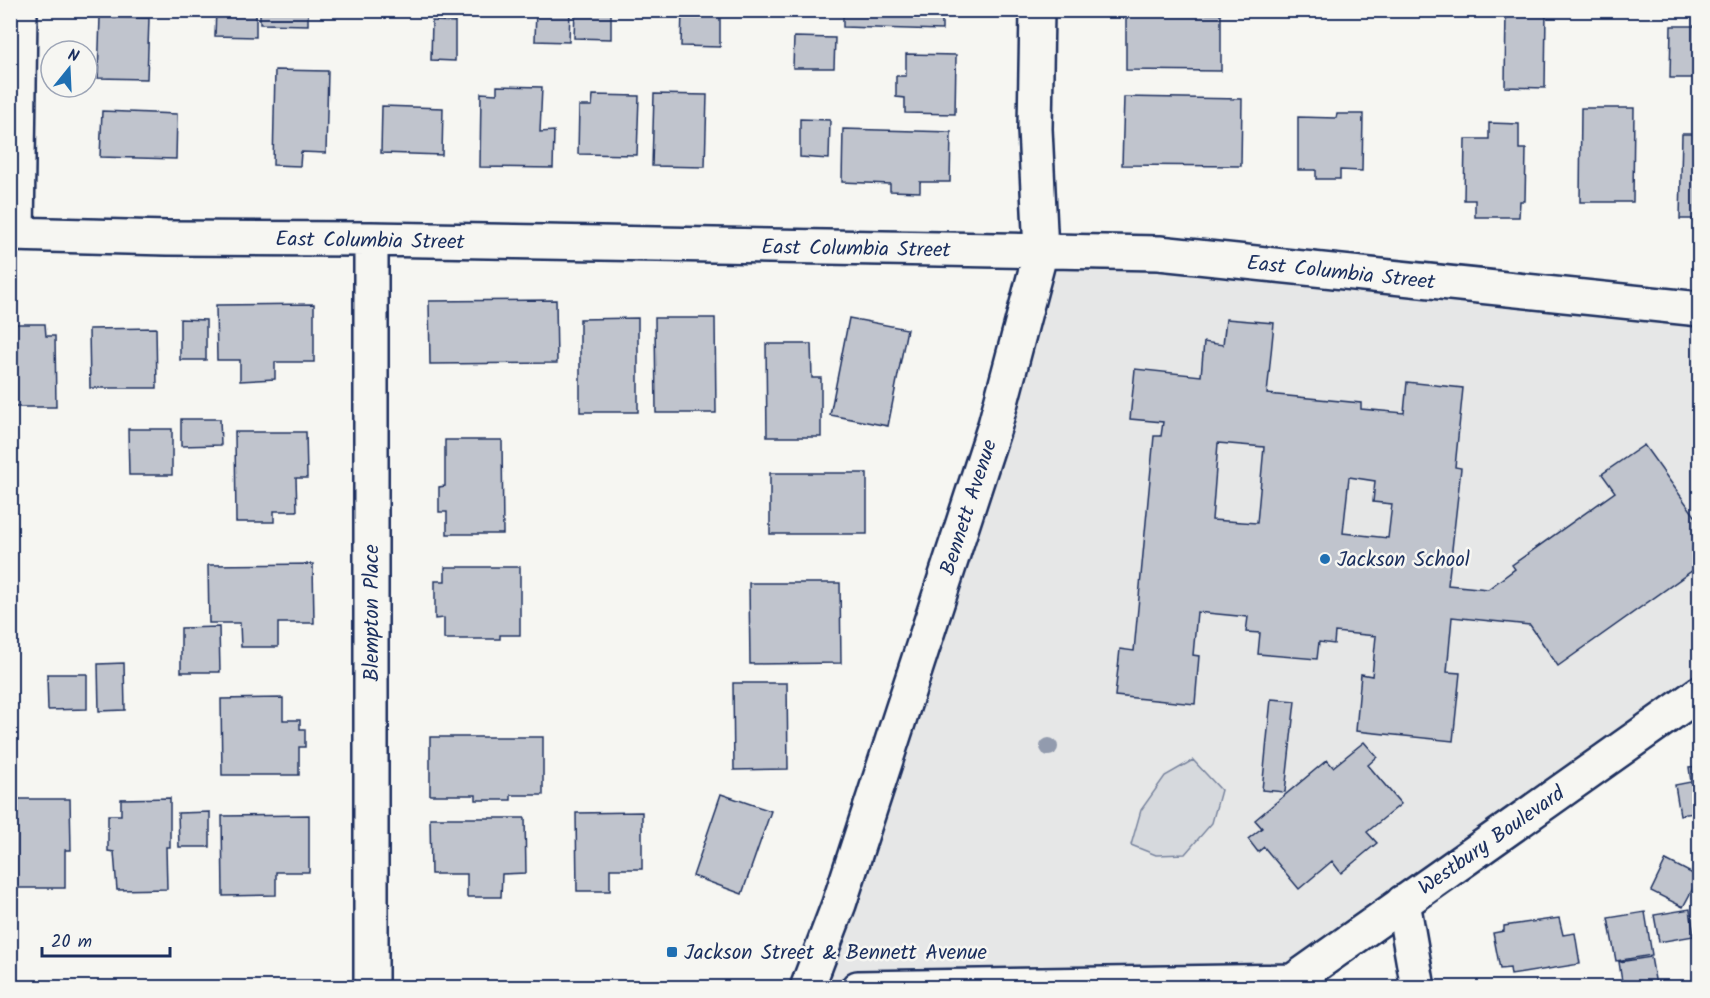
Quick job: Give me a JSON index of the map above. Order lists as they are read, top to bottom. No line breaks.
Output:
{"streets":{"street":["East Columbia Street","Bennett Avenue","Blempton Place","Westbury Boulevard"]},"crossings":[["East Columbia Street","Bennett Avenue"],["East Columbia Street","Blempton Place"]],"places":{"other":["Jackson School"],"transit":["Jackson Street & Bennett Avenue"]},"scale_bar":"20 m","north":"top"}
